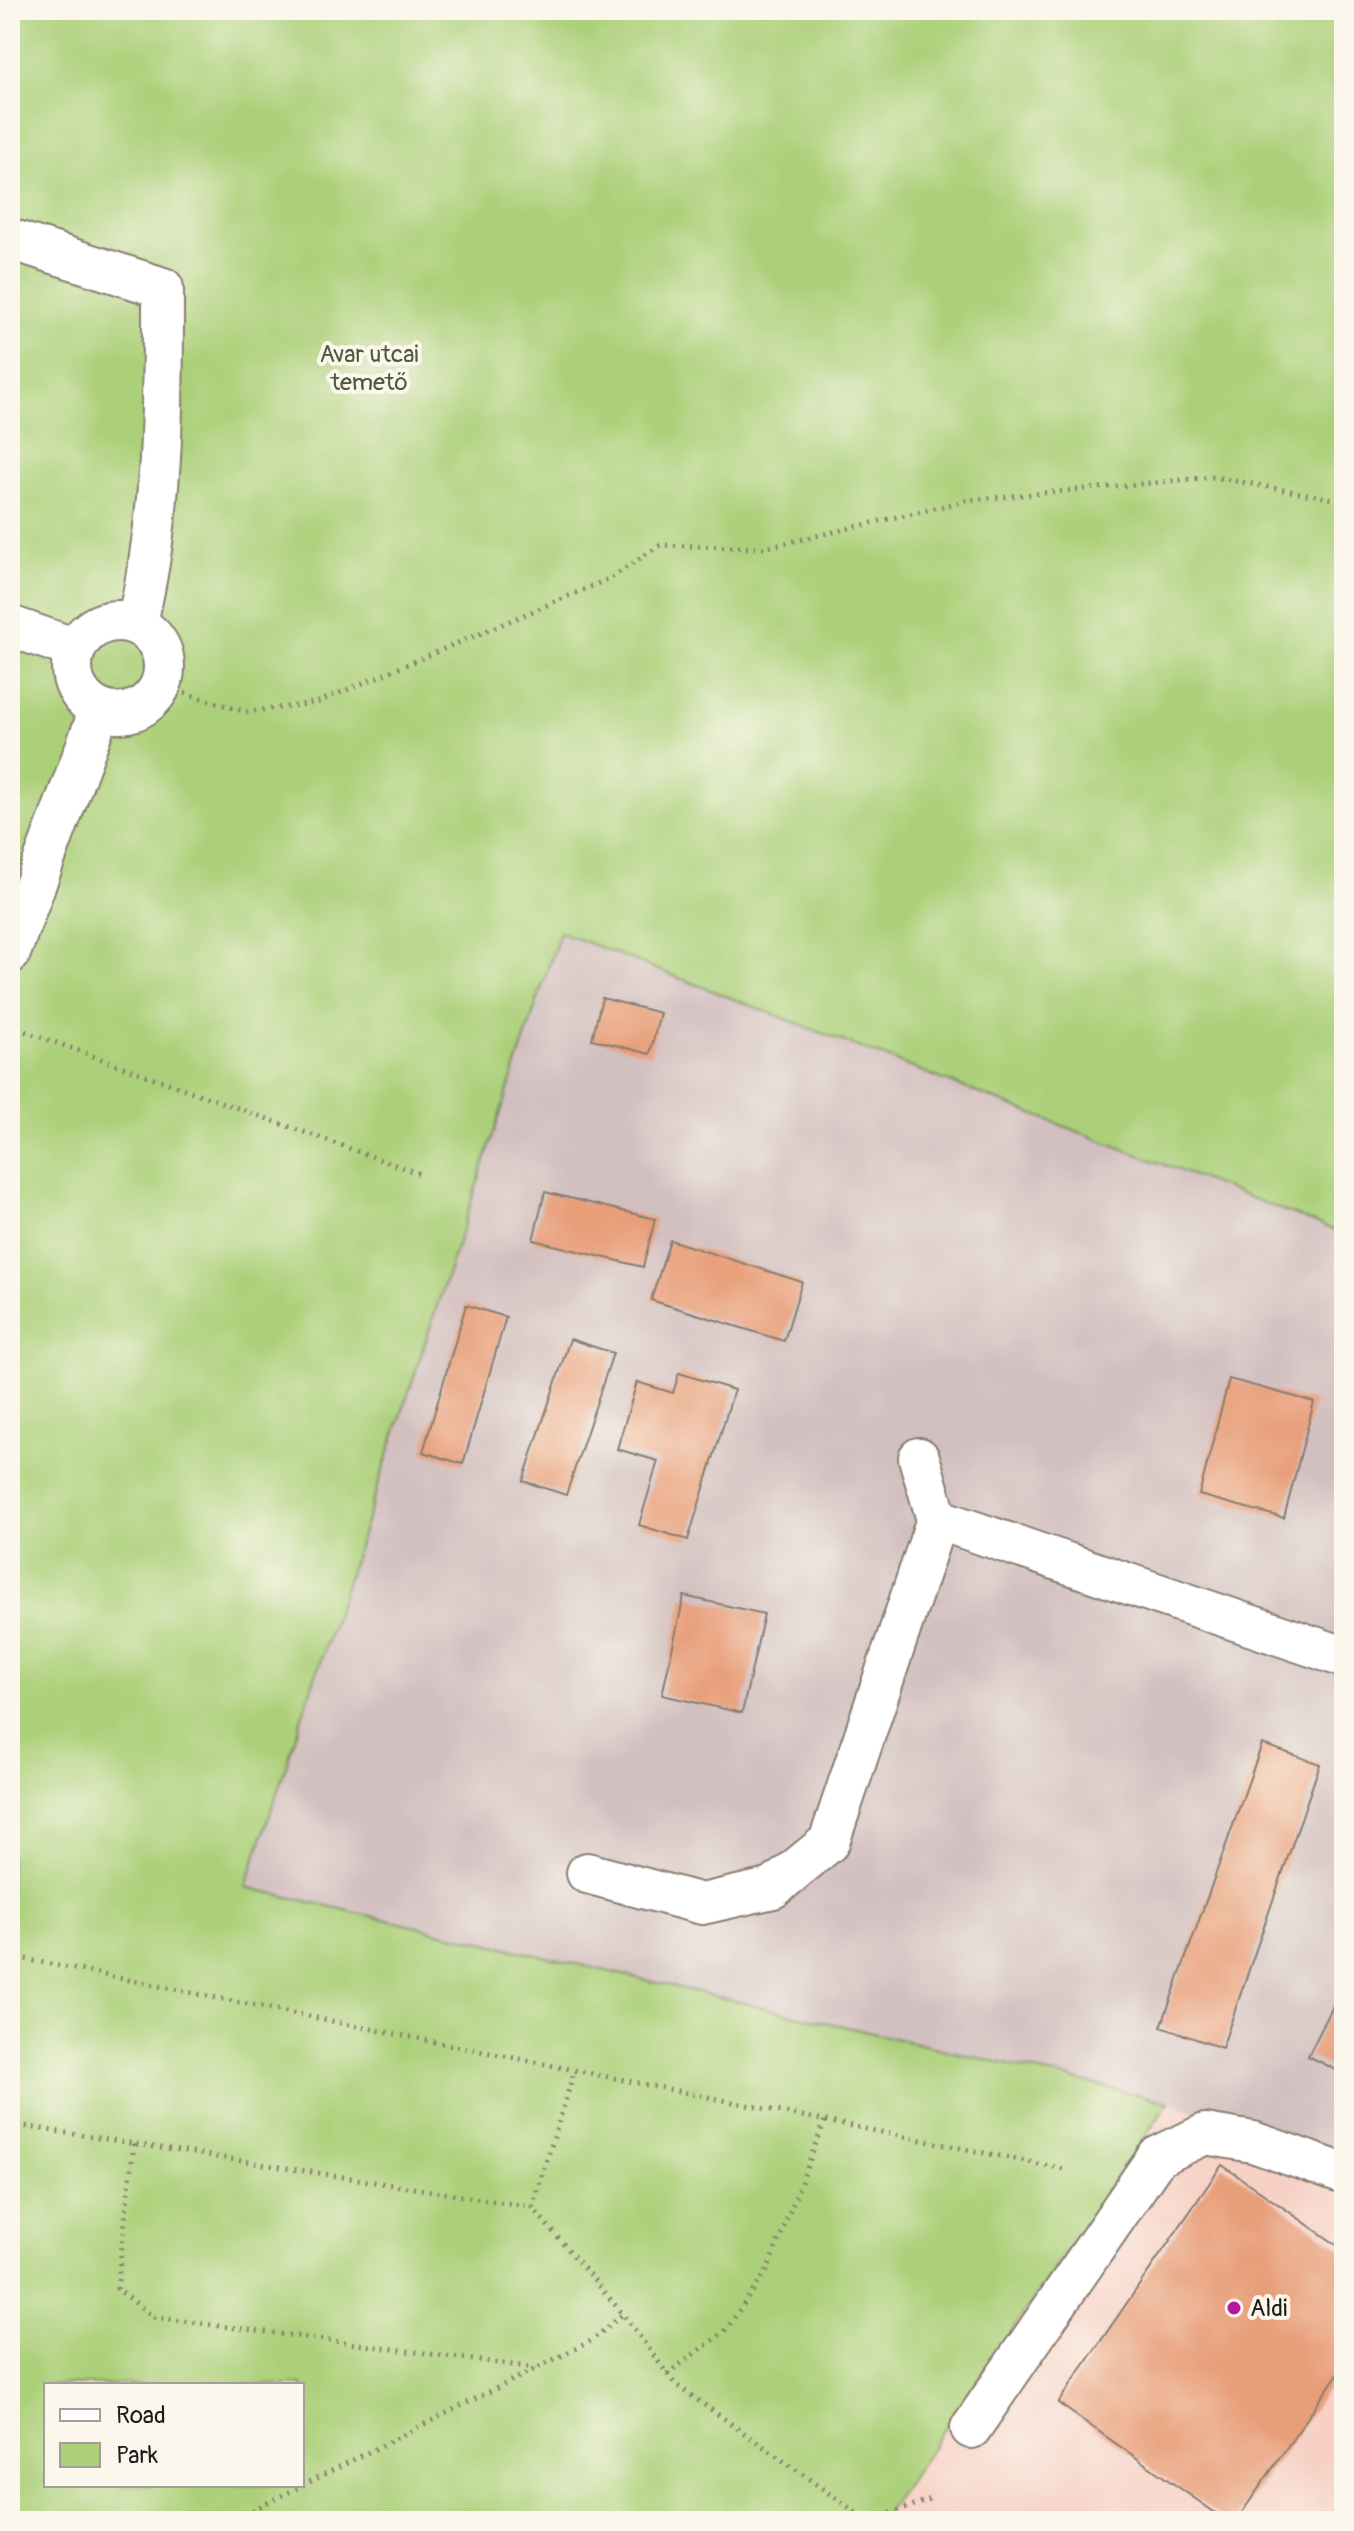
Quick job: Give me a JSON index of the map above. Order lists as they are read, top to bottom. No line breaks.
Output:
{"parks":["Avar utcai temető"],"places":["Aldi"],"legend":["Road","Park"]}
